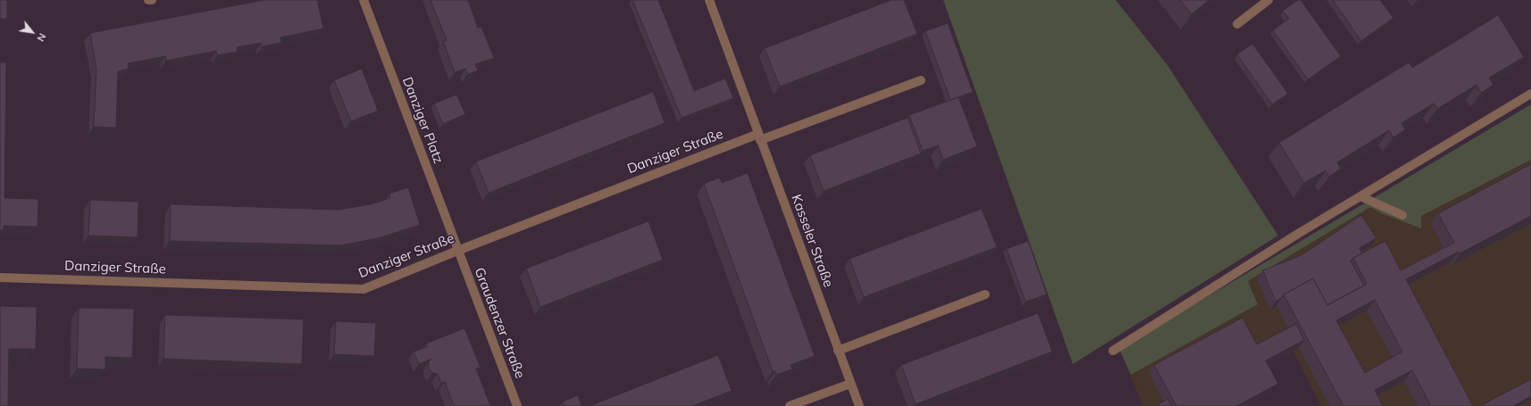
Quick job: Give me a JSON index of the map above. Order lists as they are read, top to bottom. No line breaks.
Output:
{"streets":{"street":["Danziger Platz","Danziger Straße","Kasseler Straße","Graudenzer Straße"]},"crossings":[["Danziger Platz","Danziger Straße"],["Danziger Platz","Graudenzer Straße"],["Danziger Straße","Kasseler Straße"],["Danziger Straße","Graudenzer Straße"]],"north":"bottom right"}
